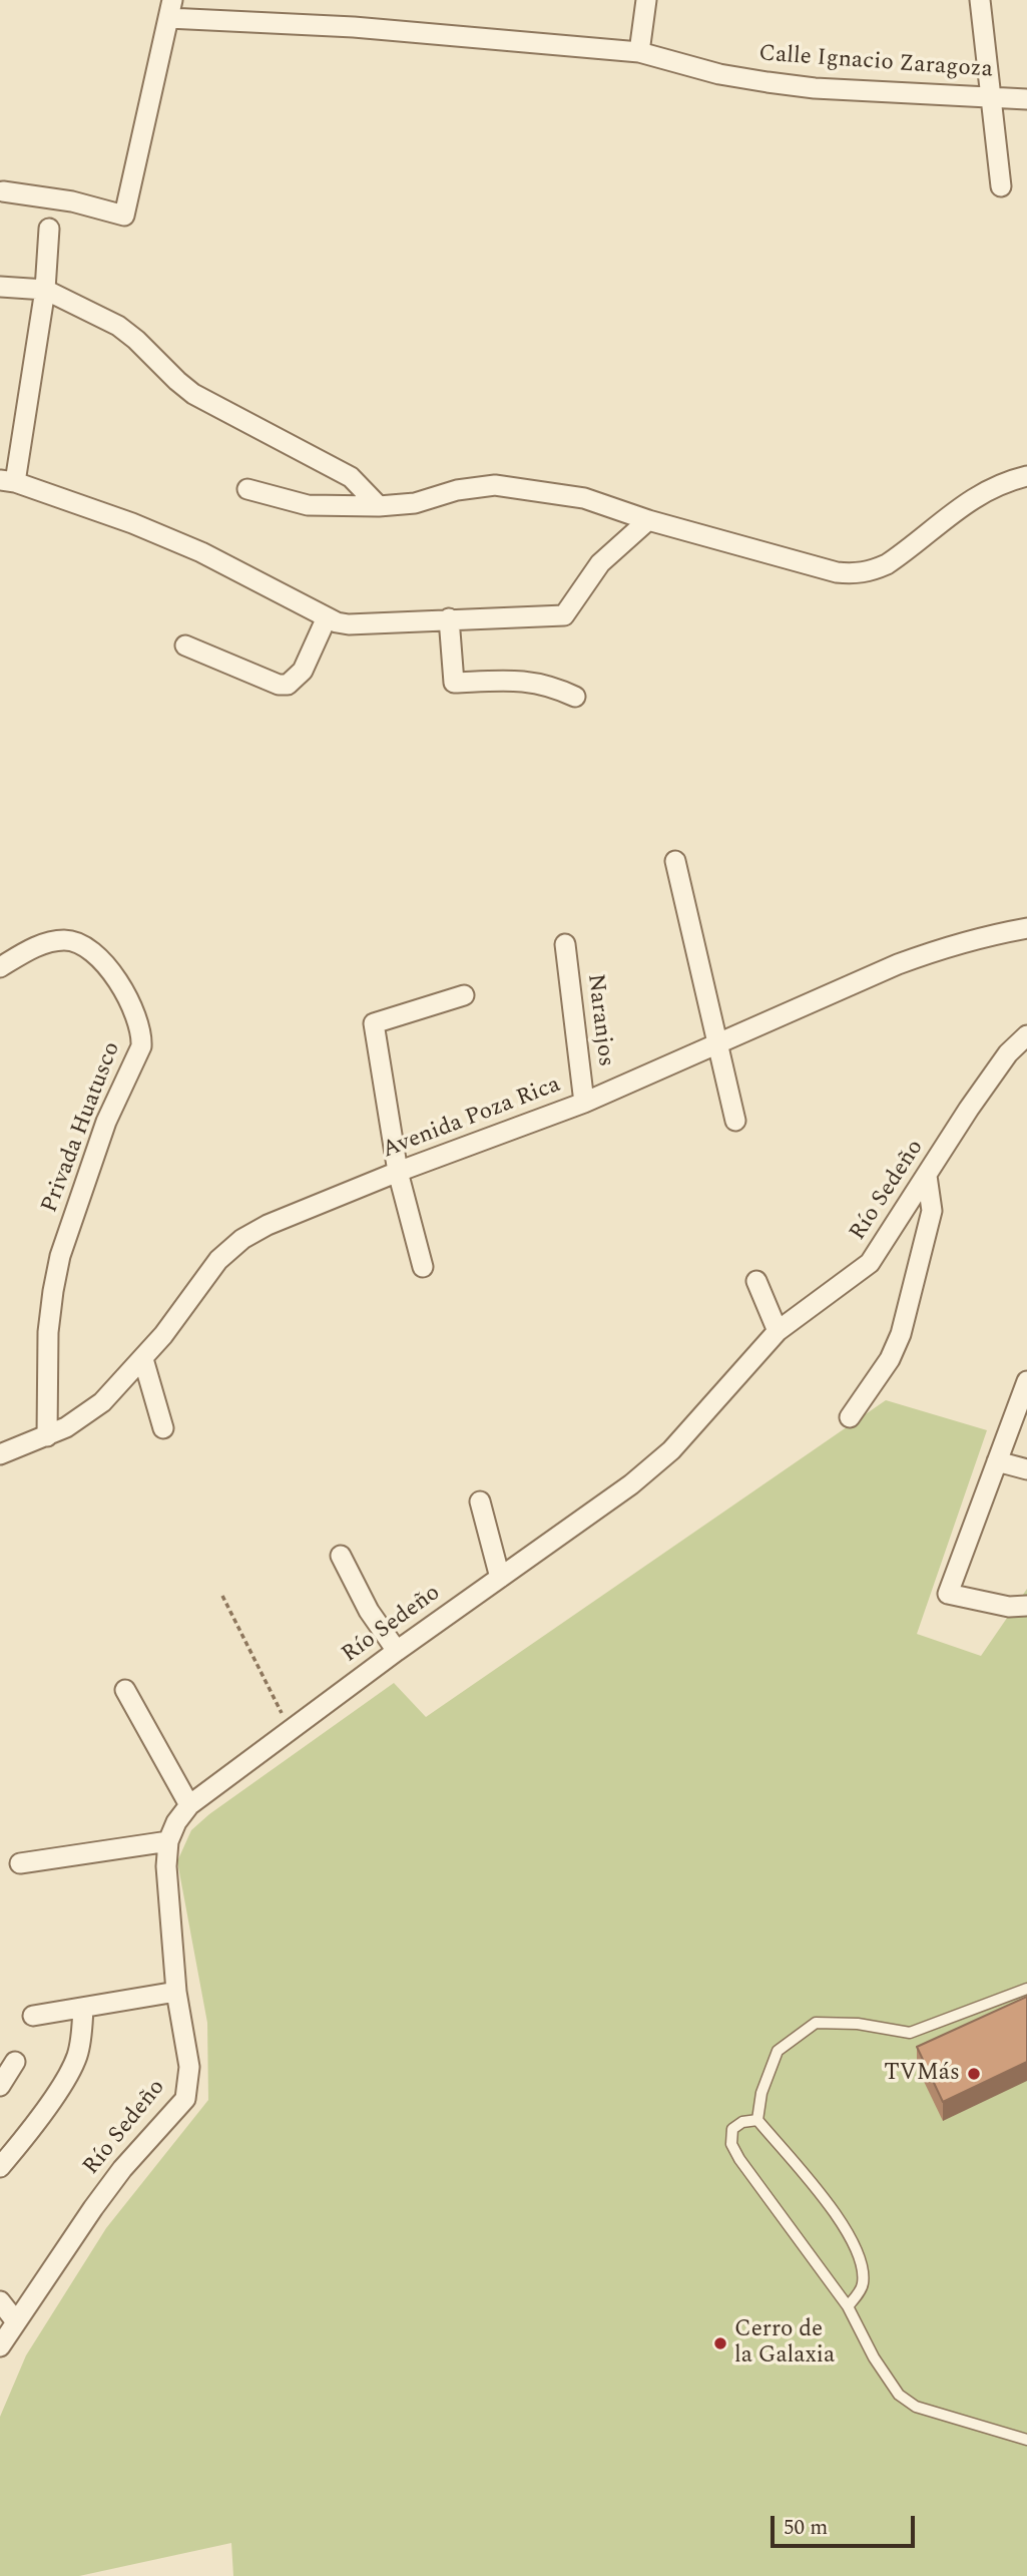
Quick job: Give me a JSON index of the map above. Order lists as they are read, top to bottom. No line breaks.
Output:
{"streets":{"street":["Calle Ignacio Zaragoza","Naranjos","Avenida Poza Rica","Privada Huatusco","Río Sedeño"]},"crossings":[["Naranjos","Avenida Poza Rica"],["Avenida Poza Rica","Privada Huatusco"]],"places":["TVMás","Cerro de la Galaxia"],"scale_bar":"50 m"}
